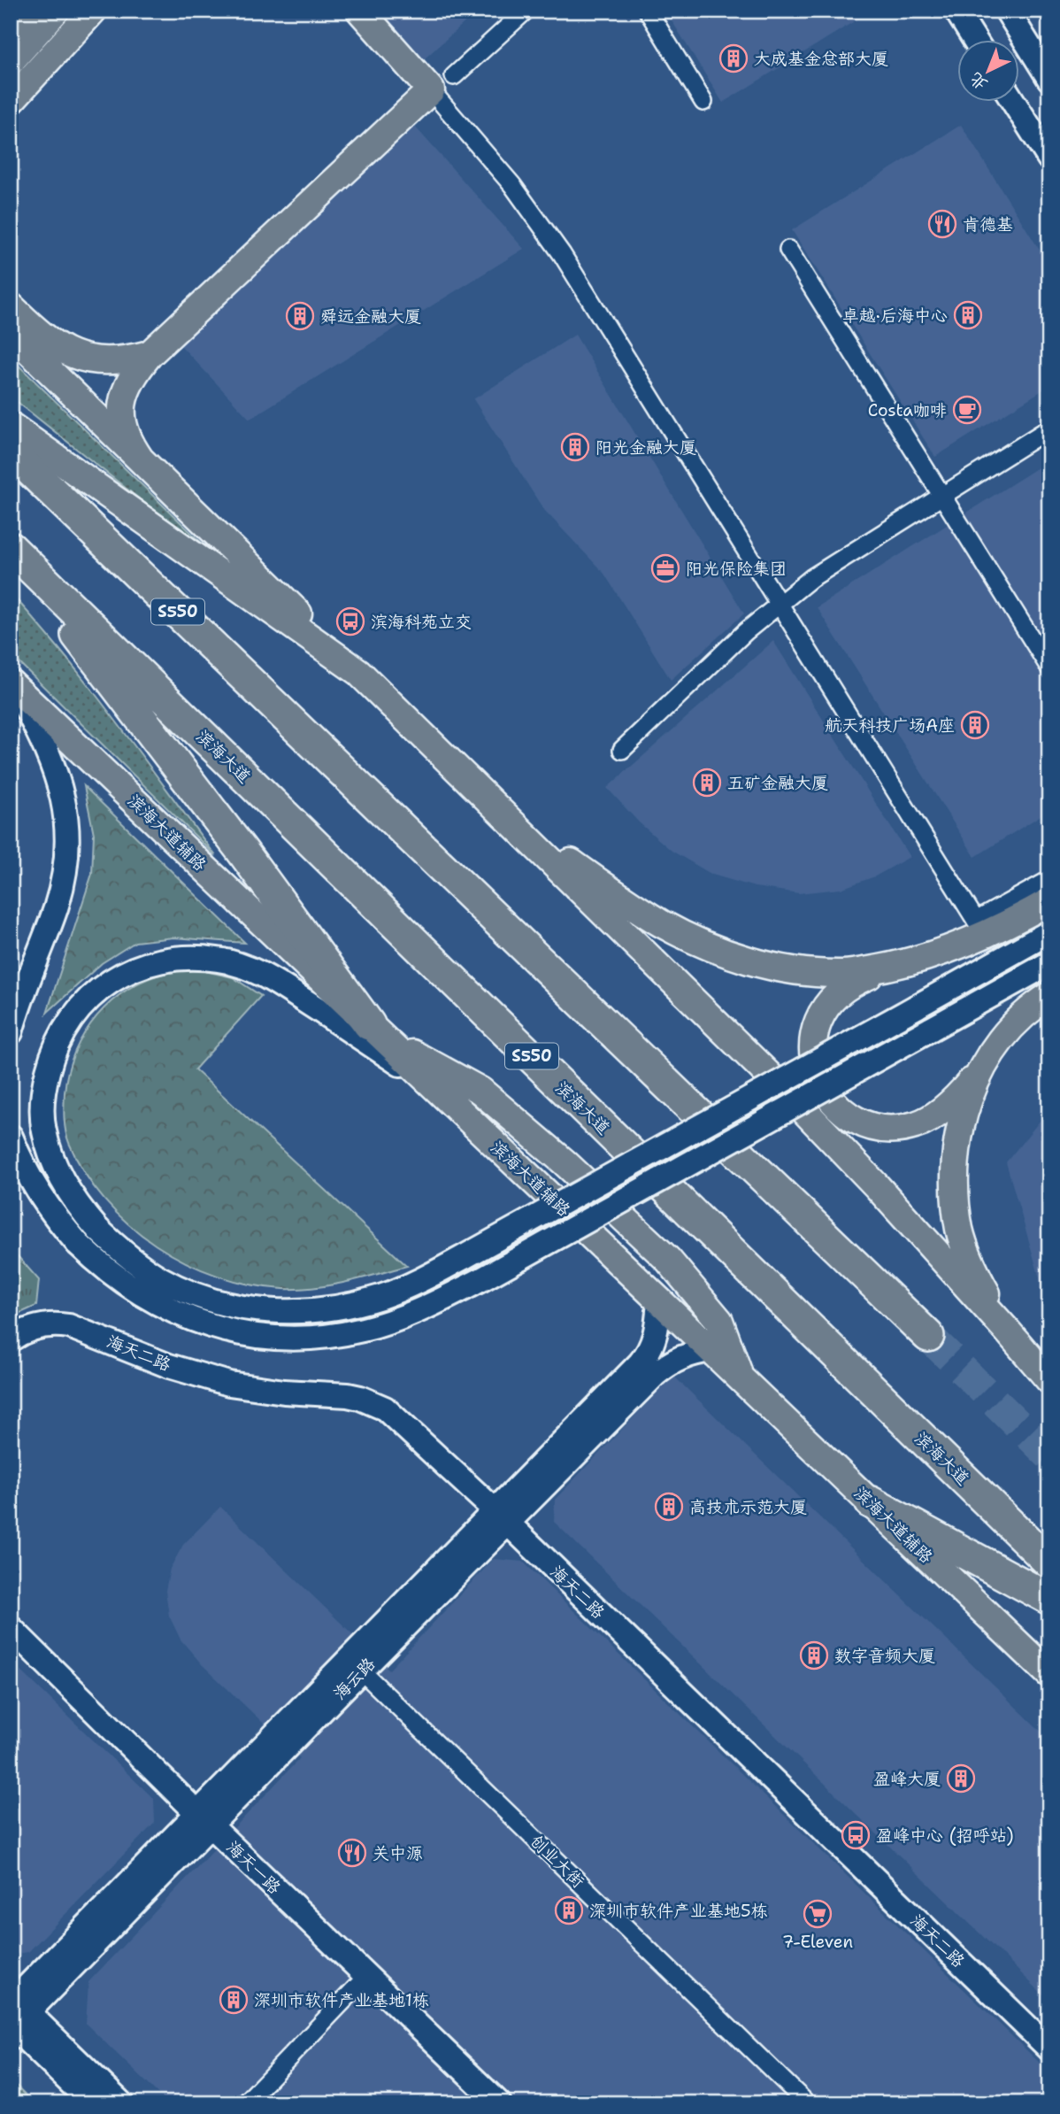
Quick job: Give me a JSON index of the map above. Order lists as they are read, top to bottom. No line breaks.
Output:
{"streets":{"highway":["S550","滨海大道"],"main road":["滨海大道辅路","海天二路","海云路","海天一路"],"street":["创业大街"]},"crossings":[["滨海大道辅路","海云路"],["海天二路","海云路"],["海云路","创业大街"],["海云路","海天一路"]],"places":{"building":["大成基金总部大厦","卓越·后海中心","舜远金融大厦","阳光金融大厦","航天科技广场A座","五矿金融大厦","高技术示范大厦","数字音频大厦","盈峰大厦","深圳市软件产业基地5栋","深圳市软件产业基地1栋"],"restaurant":["肯德基","关中源"],"cafe":["Costa咖啡"],"office":["阳光保险集团"],"bus stop":["滨海科苑立交","盈峰中心 (招呼站)"],"supermarket":["7-Eleven"]},"north":"bottom left"}
